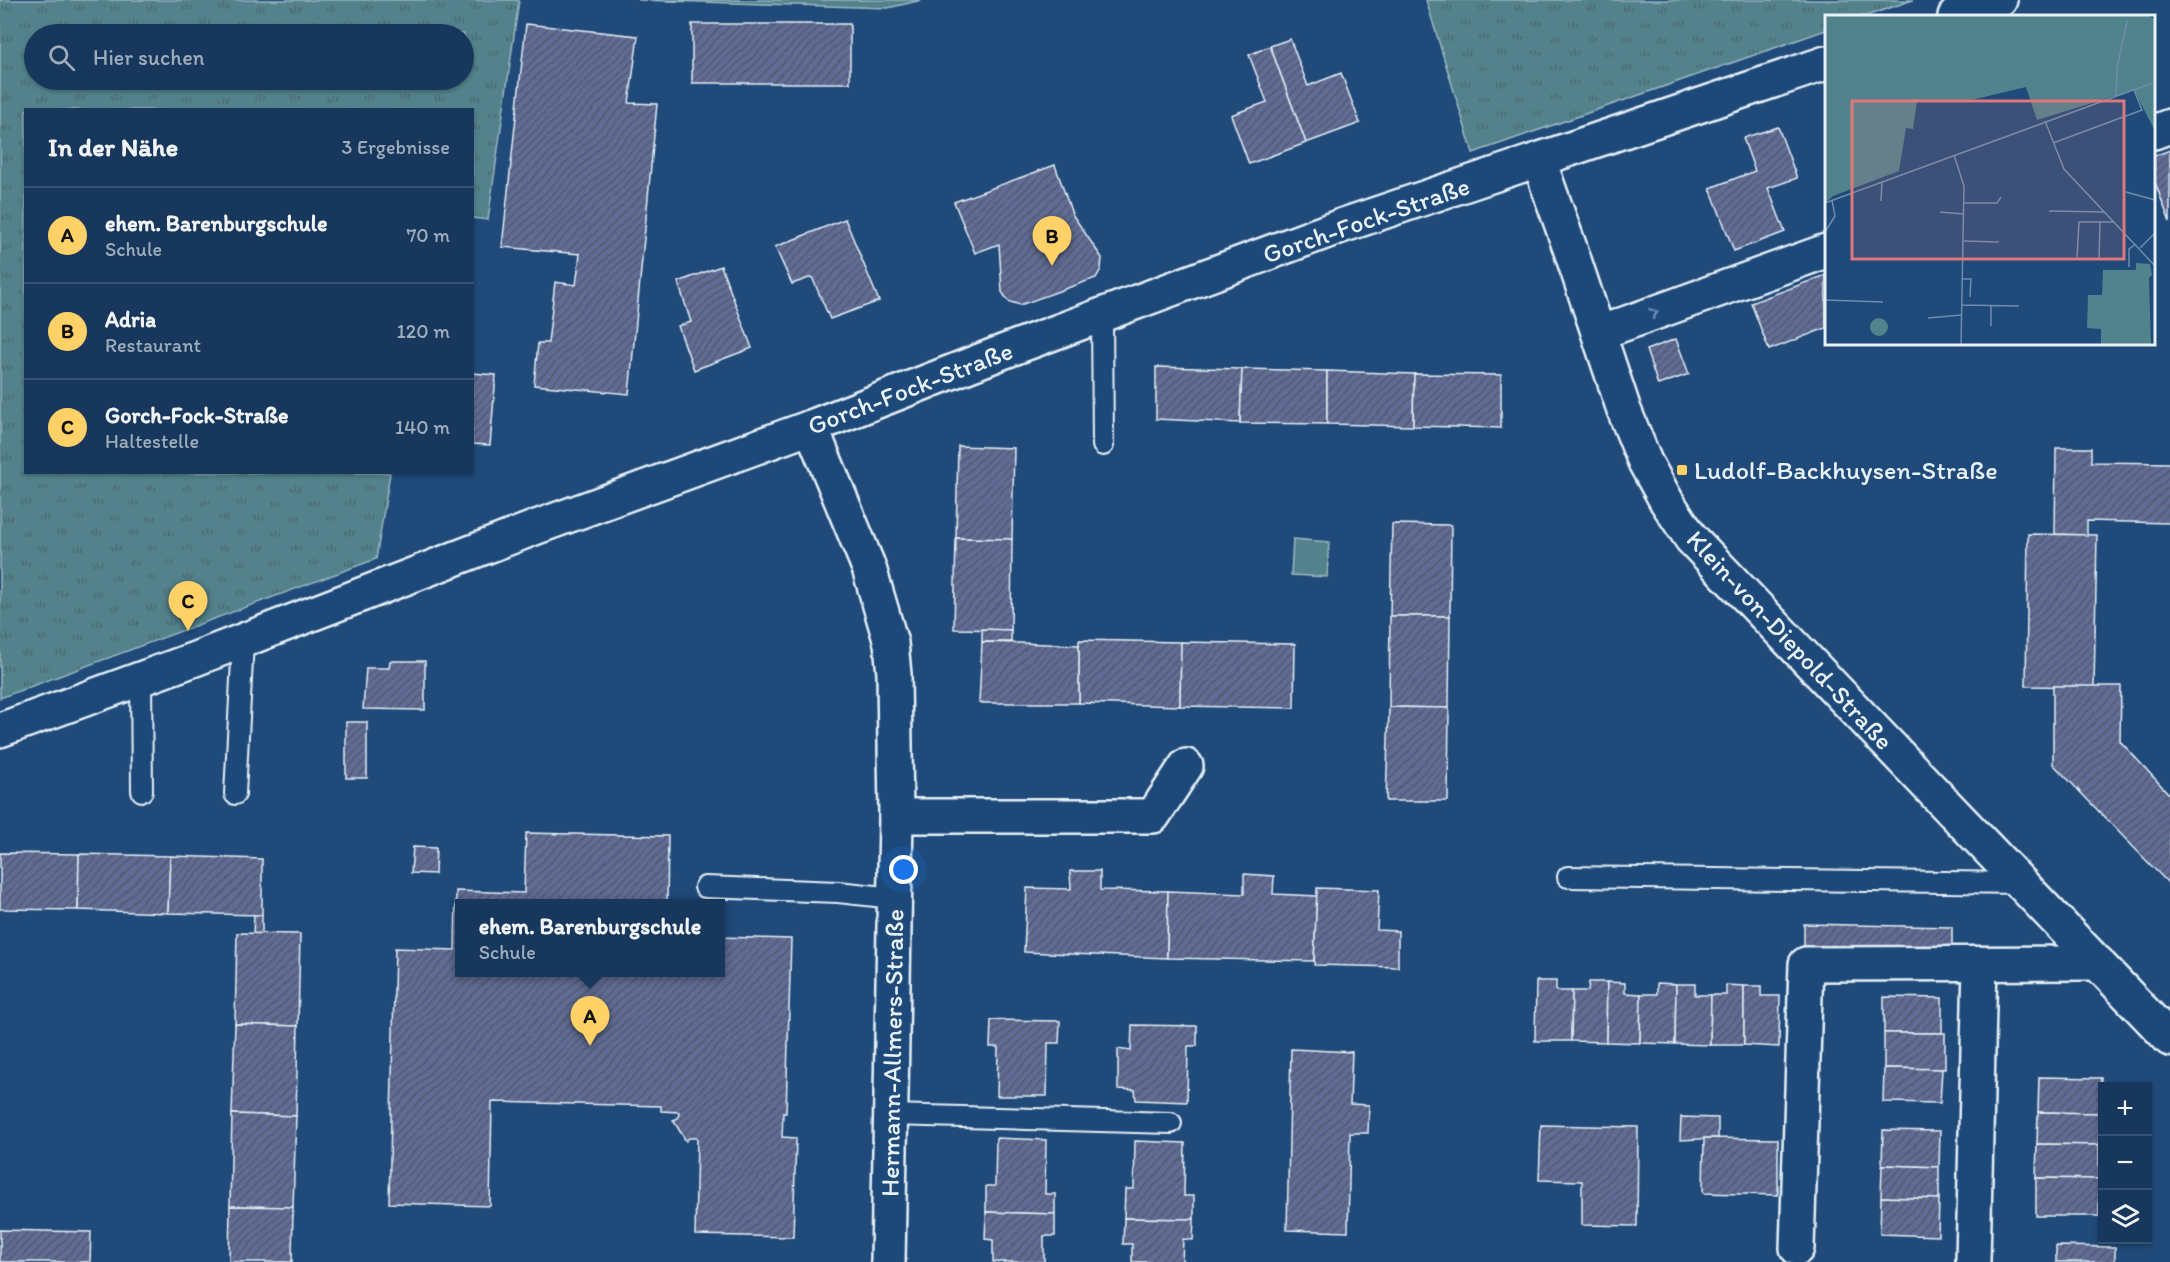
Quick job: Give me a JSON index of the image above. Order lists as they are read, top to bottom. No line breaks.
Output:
{"streets":{"street":["Gorch-Fock-Straße","Klein-von-Diepold-Straße","Hermann-Allmers-Straße"]},"crossings":[["Gorch-Fock-Straße","Klein-von-Diepold-Straße"],["Gorch-Fock-Straße","Hermann-Allmers-Straße"]],"places":{"transit":["Ludolf-Backhuysen-Straße"]},"page":{"search":"Hier suchen","heading":["In der Nähe","3 Ergebnisse"],"list":[{"mark":"A","name":"ehem. Barenburgschule","note":"Schule","value":"70 m"},{"mark":"B","name":"Adria","note":"Restaurant","value":"120 m"},{"mark":"C","name":"Gorch-Fock-Straße","note":"Haltestelle","value":"140 m"}],"pins":["B","C","A"],"popup":["ehem. Barenburgschule","Schule"],"map_buttons":["+","−"]}}
